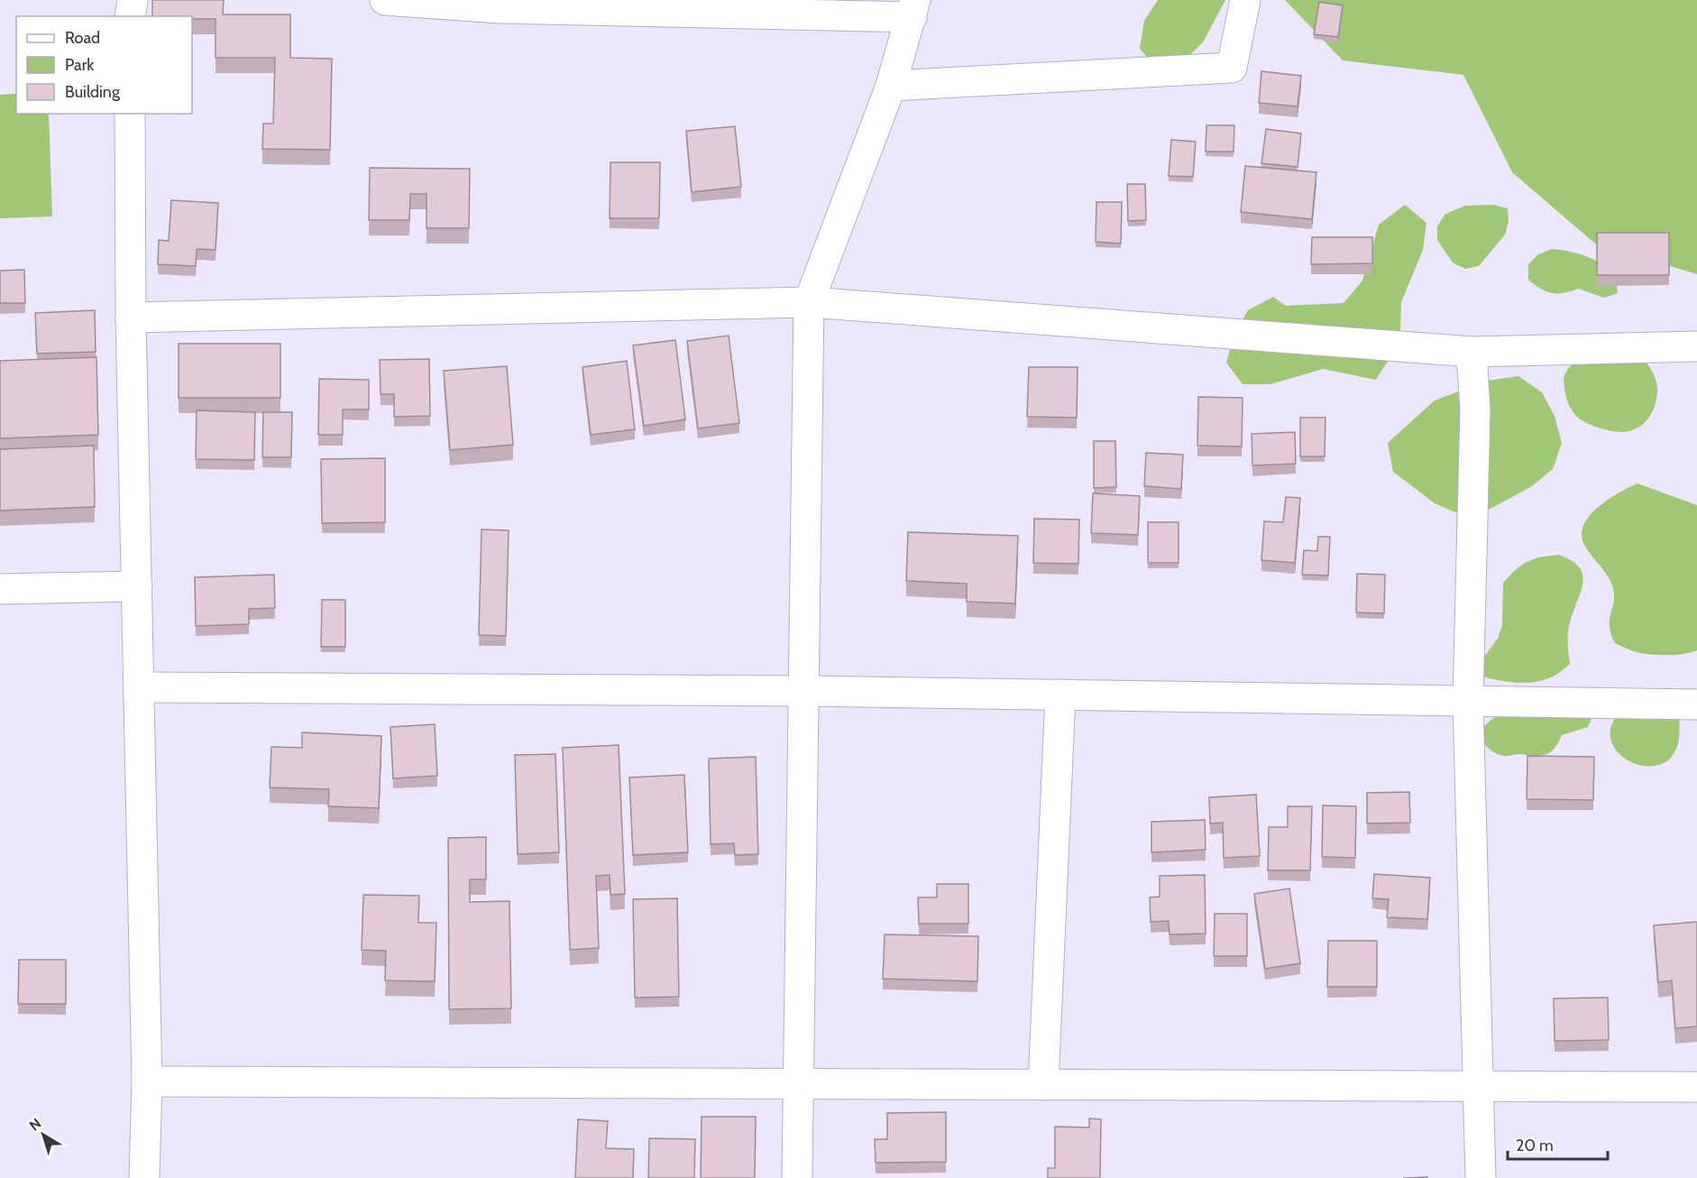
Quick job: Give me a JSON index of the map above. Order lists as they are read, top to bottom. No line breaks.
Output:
{"legend":["Road","Park","Building"],"scale_bar":"20 m","north":"top left"}
